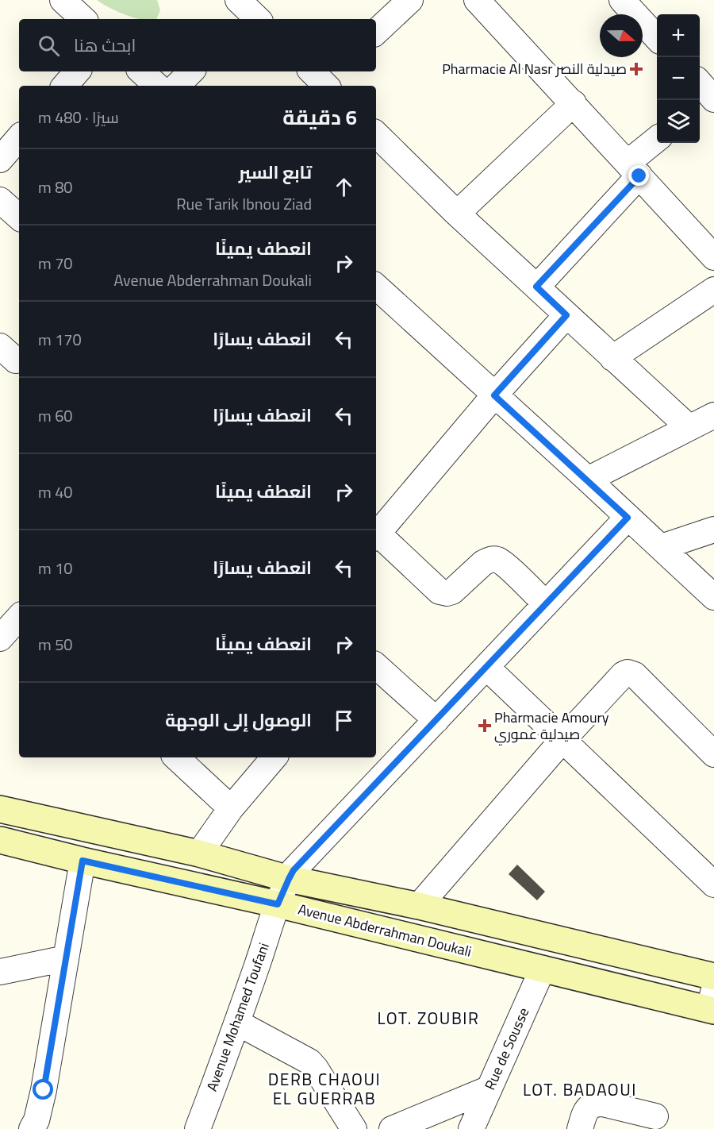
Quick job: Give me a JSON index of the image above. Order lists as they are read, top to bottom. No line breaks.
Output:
{"streets":{"main road":["Avenue Abderrahman Doukali"],"street":["Avenue Mohamed Toufani","Rue de Sousse"]},"crossings":[["Avenue Abderrahman Doukali","Avenue Mohamed Toufani"],["Avenue Abderrahman Doukali","Rue de Sousse"]],"districts":["LOT. ZOUBIR","DERB CHAOUI EL GUERRAB","LOT. BADAOUI"],"places":{"health":["Pharmacie Al Nasr صيدلية النصر","Pharmacie Amoury صيدلية عموري"]},"north":"right","page":{"map_buttons":["+","−"],"search":"ابحث هنا","heading":["6 دقيقة","سيرًا · 480 m"],"list":[["تابع السير","Rue Tarik Ibnou Ziad","80 m"],["انعطف يمينًا","Avenue Abderrahman Doukali","70 m"],["انعطف يسارًا","170 m"],["انعطف يسارًا","60 m"],["انعطف يمينًا","40 m"],["انعطف يسارًا","10 m"],["انعطف يمينًا","50 m"],"الوصول إلى الوجهة"]}}
